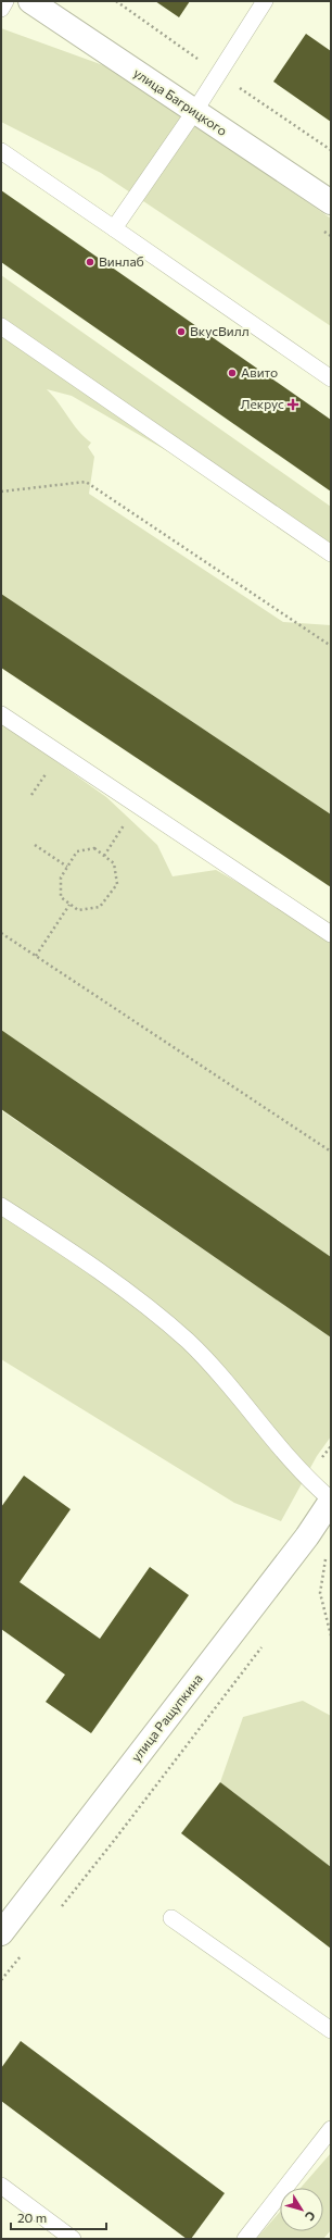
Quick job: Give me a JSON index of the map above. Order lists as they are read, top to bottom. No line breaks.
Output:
{"streets":{"street":["улица Багрицкого","улица Ращупкина"]},"places":{"other":["Винлаб","ВкусВилл","Авито"],"health":["Лекрус"]},"scale_bar":"20 m","north":"bottom right"}
